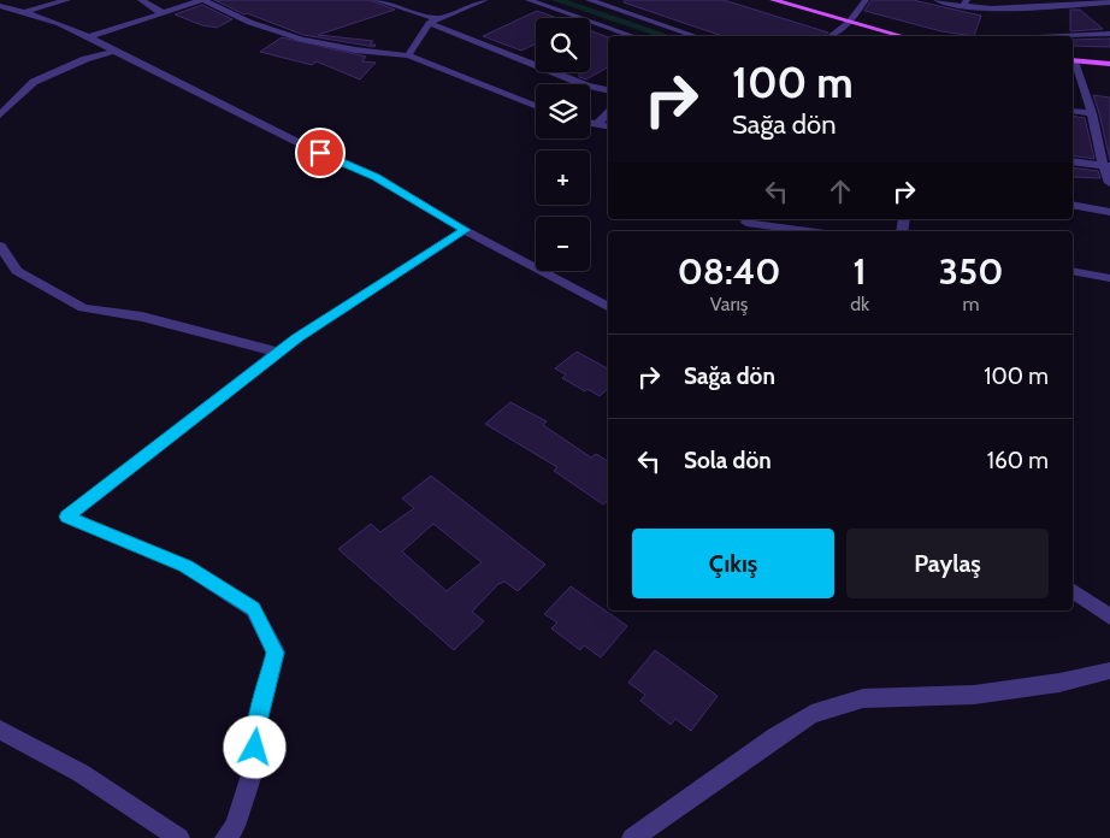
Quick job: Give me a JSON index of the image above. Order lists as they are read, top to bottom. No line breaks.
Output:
{"page":{"map_buttons":["+","−"],"turn":["100 m","Sağa dön"],"eta":["08:40","Varış","1","dk","350","m"],"list":[{"name":"Sağa dön","value":"100 m"},{"name":"Sola dön","value":"160 m"}],"buttons":["Çıkış","Paylaş"]}}
